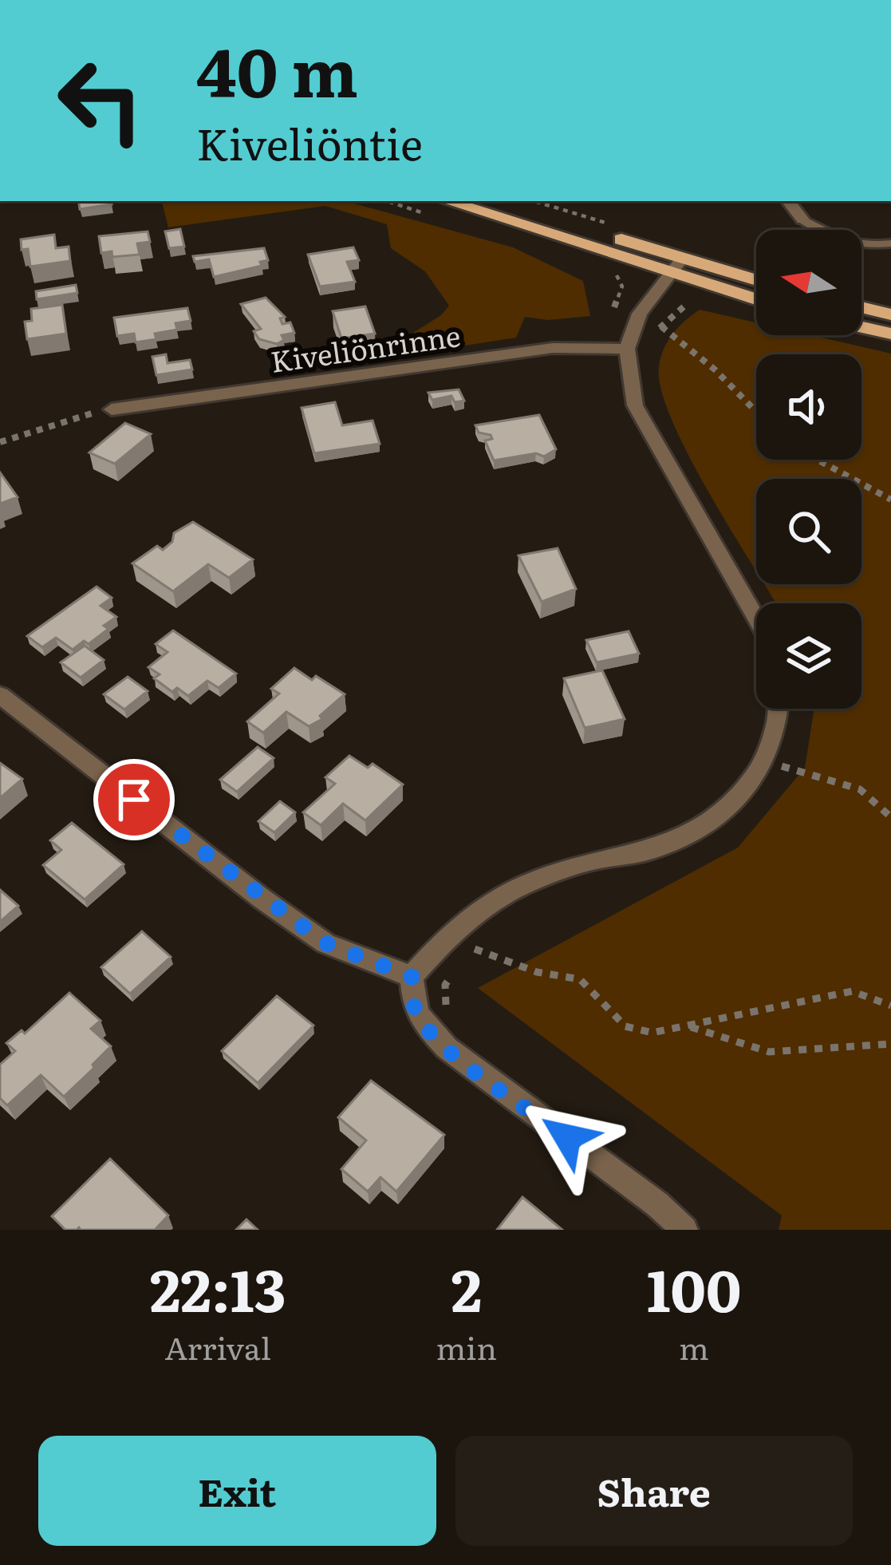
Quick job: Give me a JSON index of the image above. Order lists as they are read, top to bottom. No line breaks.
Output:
{"streets":{"street":["Kiveliönrinne"]},"north":"left","page":{"turn":["40 m","Kiveliöntie"],"eta":["22:13","Arrival","2","min","100","m"],"buttons":["Exit","Share"]}}
